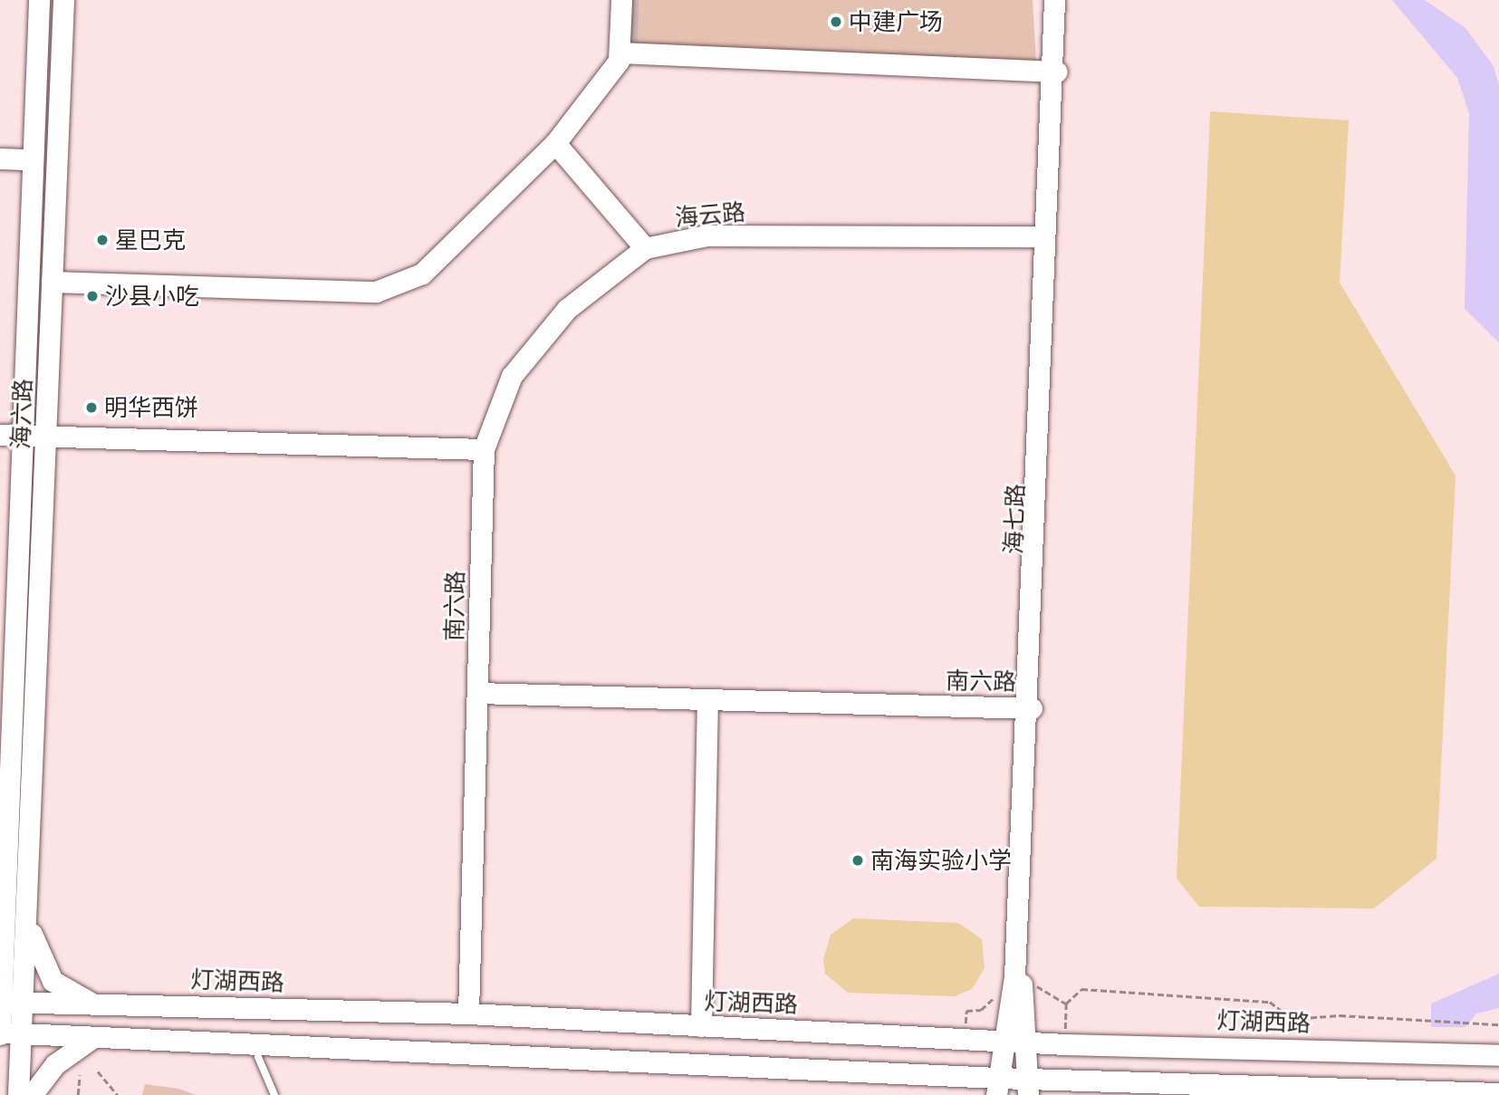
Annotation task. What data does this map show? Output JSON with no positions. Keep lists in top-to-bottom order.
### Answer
{
  "streets": {
    "main road": [
      "海云路",
      "海六路",
      "海七路",
      "南六路",
      "灯湖西路"
    ]
  },
  "crossings": [
    ["海云路", "海七路"],
    ["海云路", "南六路"],
    ["海六路", "灯湖西路"],
    ["海七路", "南六路"],
    ["海七路", "灯湖西路"]
  ],
  "places": [
    "中建广场",
    "星巴克",
    "沙县小吃",
    "明华西饼",
    "南海实验小学"
  ]
}
